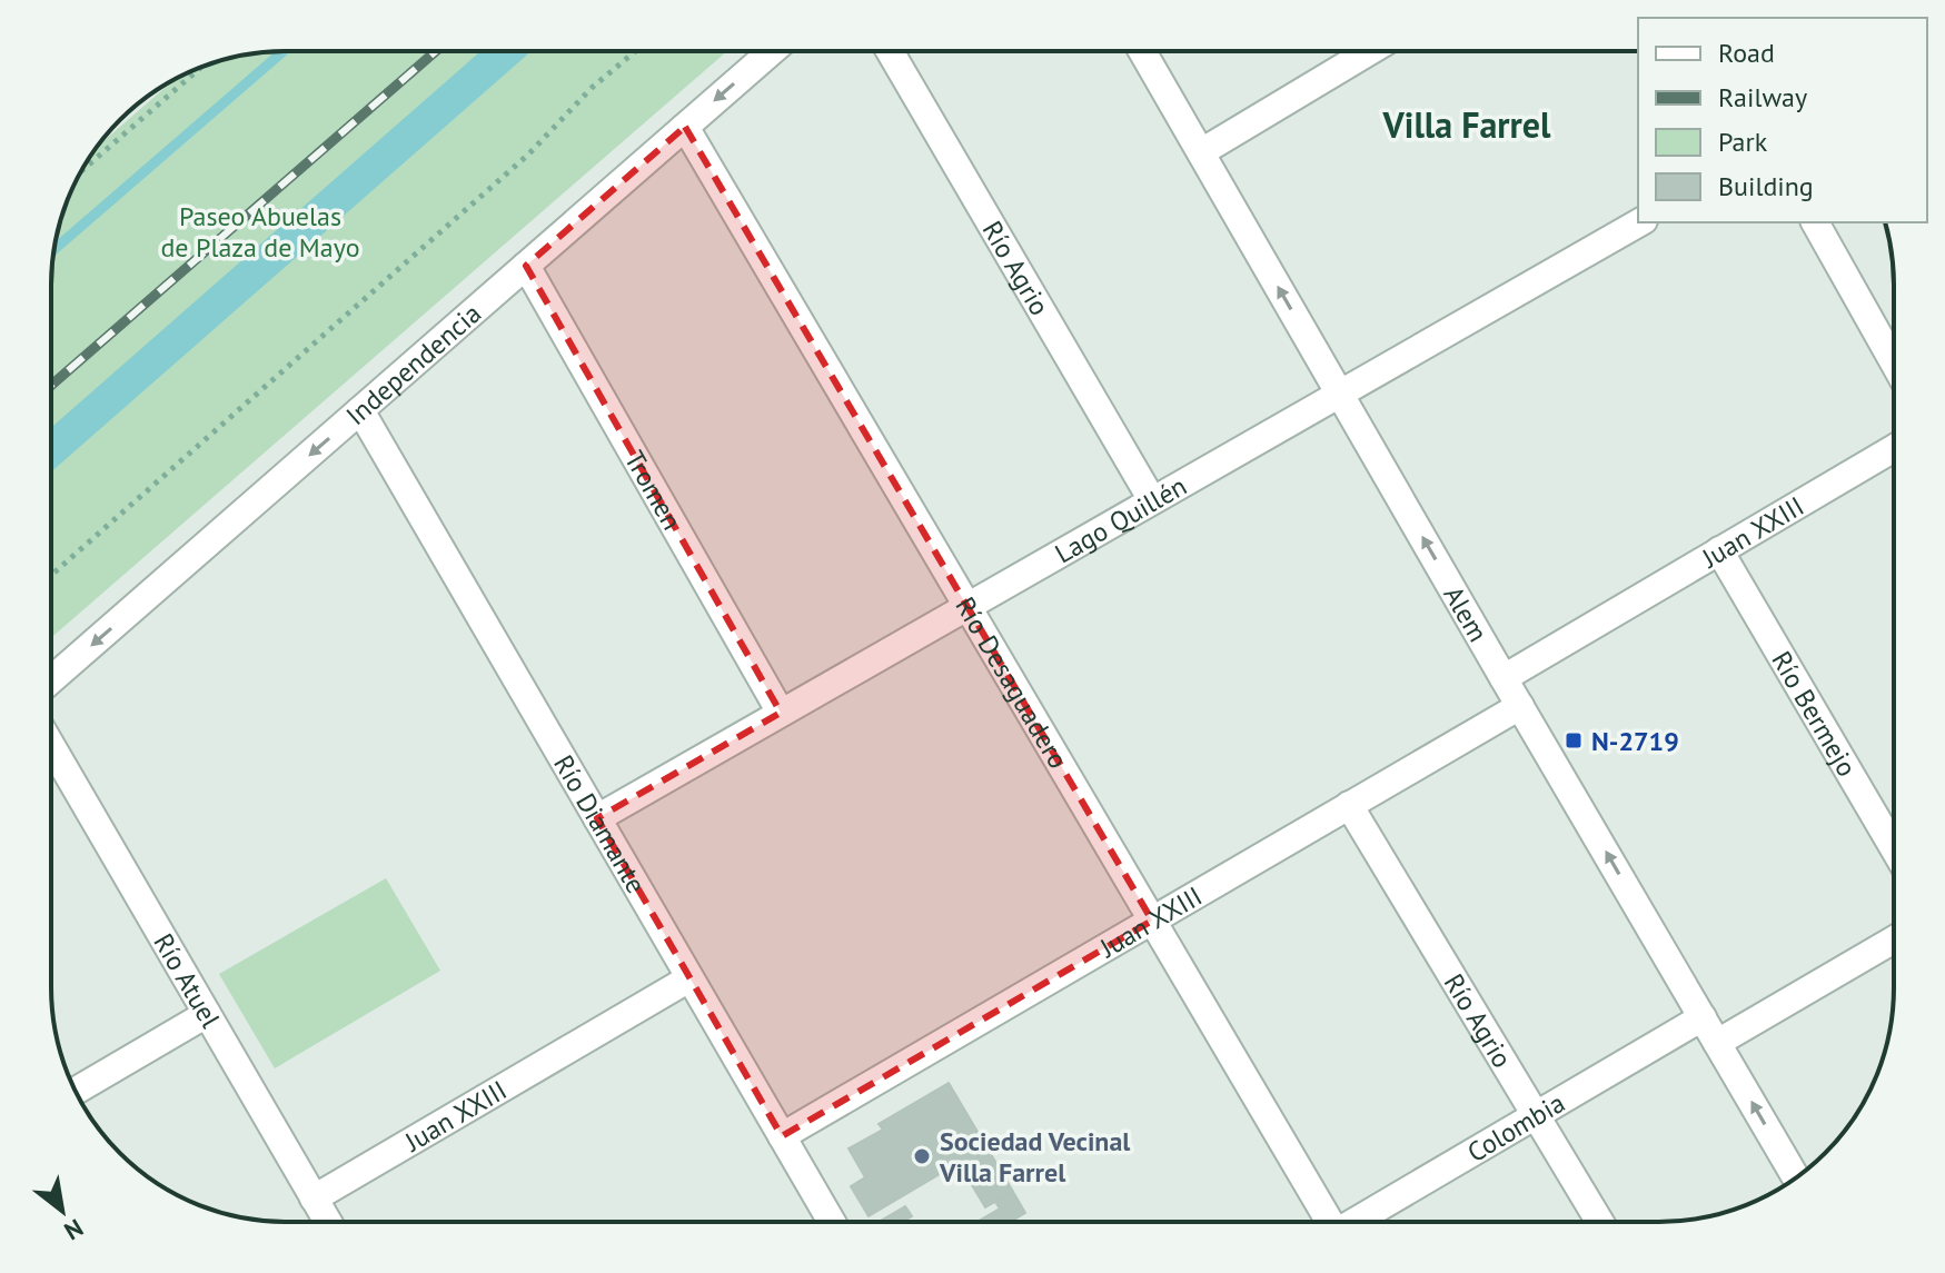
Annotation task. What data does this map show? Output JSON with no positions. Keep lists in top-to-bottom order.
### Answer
{
  "streets": {
    "street": [
      "Río Agrio",
      "Independencia",
      "Tromen",
      "Lago Quillén",
      "Juan XXIII",
      "Alem",
      "Río Desaguadero",
      "Río Bermejo",
      "Río Diamante",
      "Río Atuel",
      "Colombia"
    ]
  },
  "crossings": [
    ["Río Agrio", "Lago Quillén"],
    ["Río Agrio", "Juan XXIII"],
    ["Río Agrio", "Colombia"],
    ["Independencia", "Tromen"],
    ["Independencia", "Río Desaguadero"],
    ["Independencia", "Río Diamante"],
    ["Tromen", "Lago Quillén"],
    ["Lago Quillén", "Alem"],
    ["Lago Quillén", "Río Desaguadero"],
    ["Lago Quillén", "Río Diamante"],
    ["Juan XXIII", "Alem"],
    ["Juan XXIII", "Río Desaguadero"],
    ["Juan XXIII", "Río Bermejo"],
    ["Juan XXIII", "Río Diamante"],
    ["Juan XXIII", "Río Atuel"],
    ["Alem", "Colombia"]
  ],
  "one_way": ["Independencia", "Alem"],
  "districts": ["Villa Farrel"],
  "parks": ["Paseo Abuelas de Plaza de Mayo"],
  "places": {
    "transit": ["N-2719"],
    "other": ["Sociedad Vecinal Villa Farrel"]
  },
  "legend": [
    "Road",
    "Railway",
    "Park",
    "Building"
  ],
  "north": "bottom right"
}
